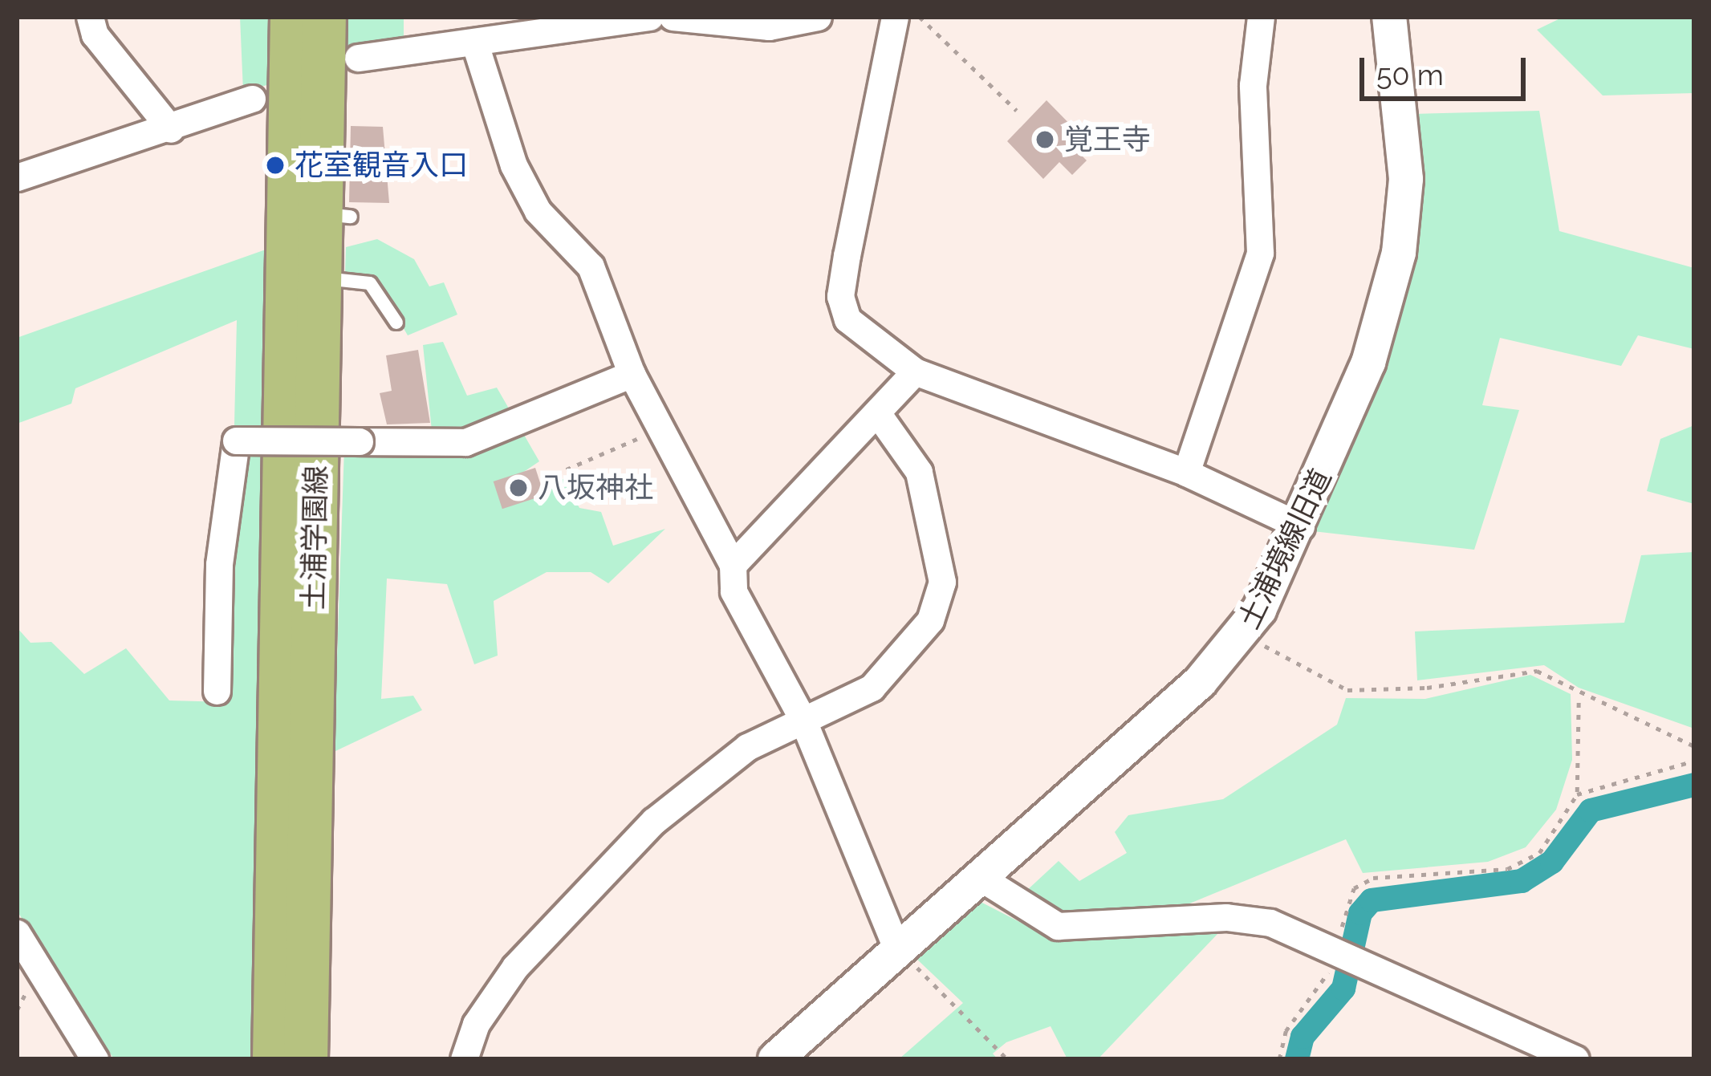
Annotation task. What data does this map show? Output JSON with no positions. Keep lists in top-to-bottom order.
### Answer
{
  "streets": {
    "main road": ["土浦学園線"],
    "street": ["土浦境線旧道"]
  },
  "places": ["覚王寺", "花室観音入口", "八坂神社"],
  "scale_bar": "50 m"
}
